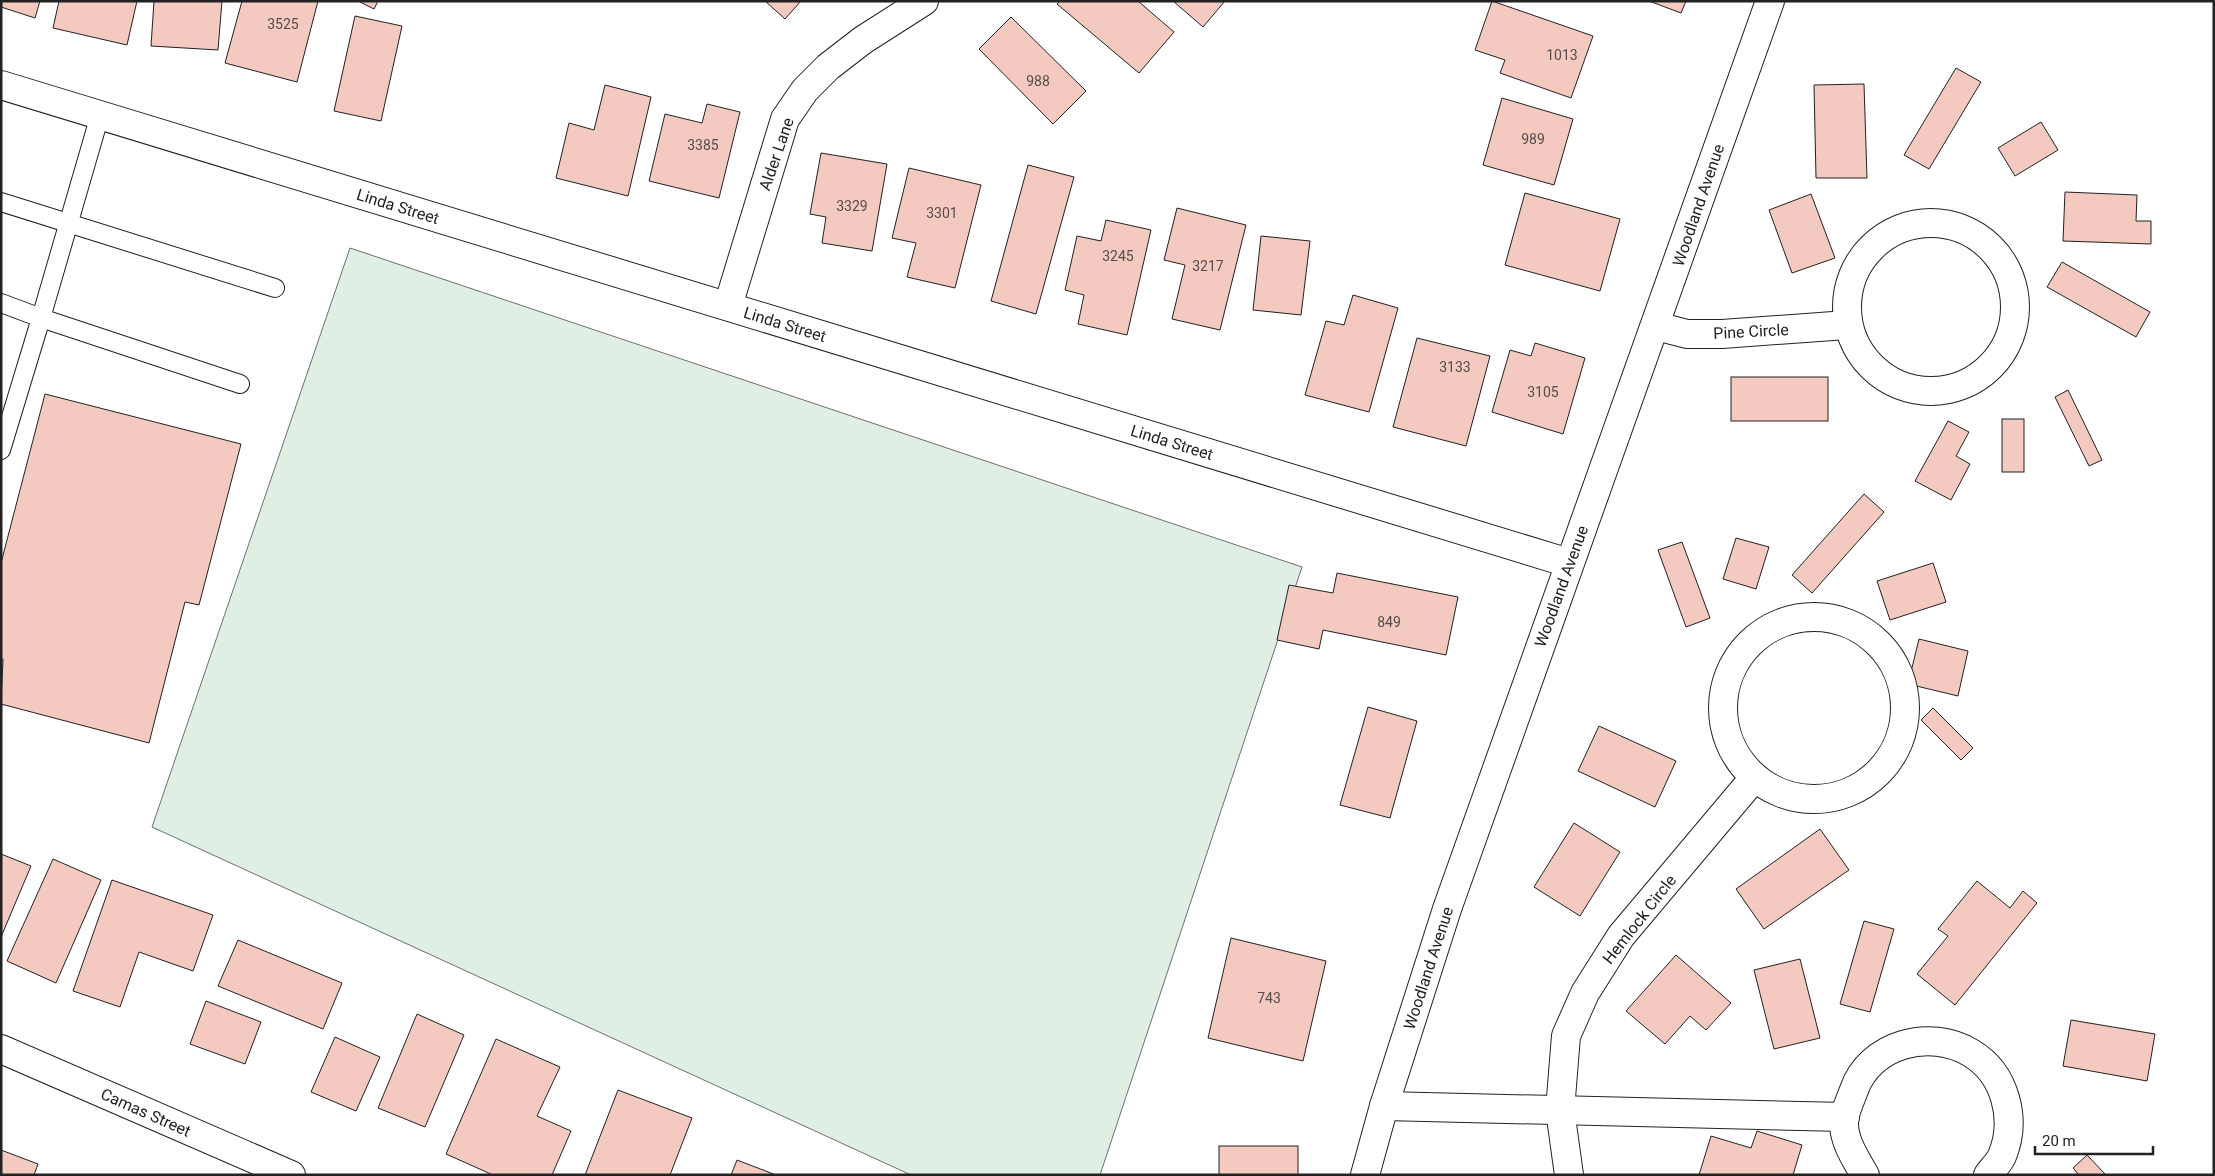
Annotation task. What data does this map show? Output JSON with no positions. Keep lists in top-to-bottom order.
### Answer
{
  "streets": {
    "street": [
      "Alder Lane",
      "Woodland Avenue",
      "Linda Street",
      "Pine Circle",
      "Hemlock Circle",
      "Camas Street"
    ]
  },
  "crossings": [
    ["Alder Lane", "Linda Street"],
    ["Woodland Avenue", "Linda Street"],
    ["Woodland Avenue", "Pine Circle"]
  ],
  "house_numbers": [
    "3525",
    "1013",
    "988",
    "989",
    "3385",
    "3329",
    "3301",
    "3245",
    "3217",
    "3133",
    "3105",
    "849",
    "743"
  ],
  "scale_bar": "20 m"
}
